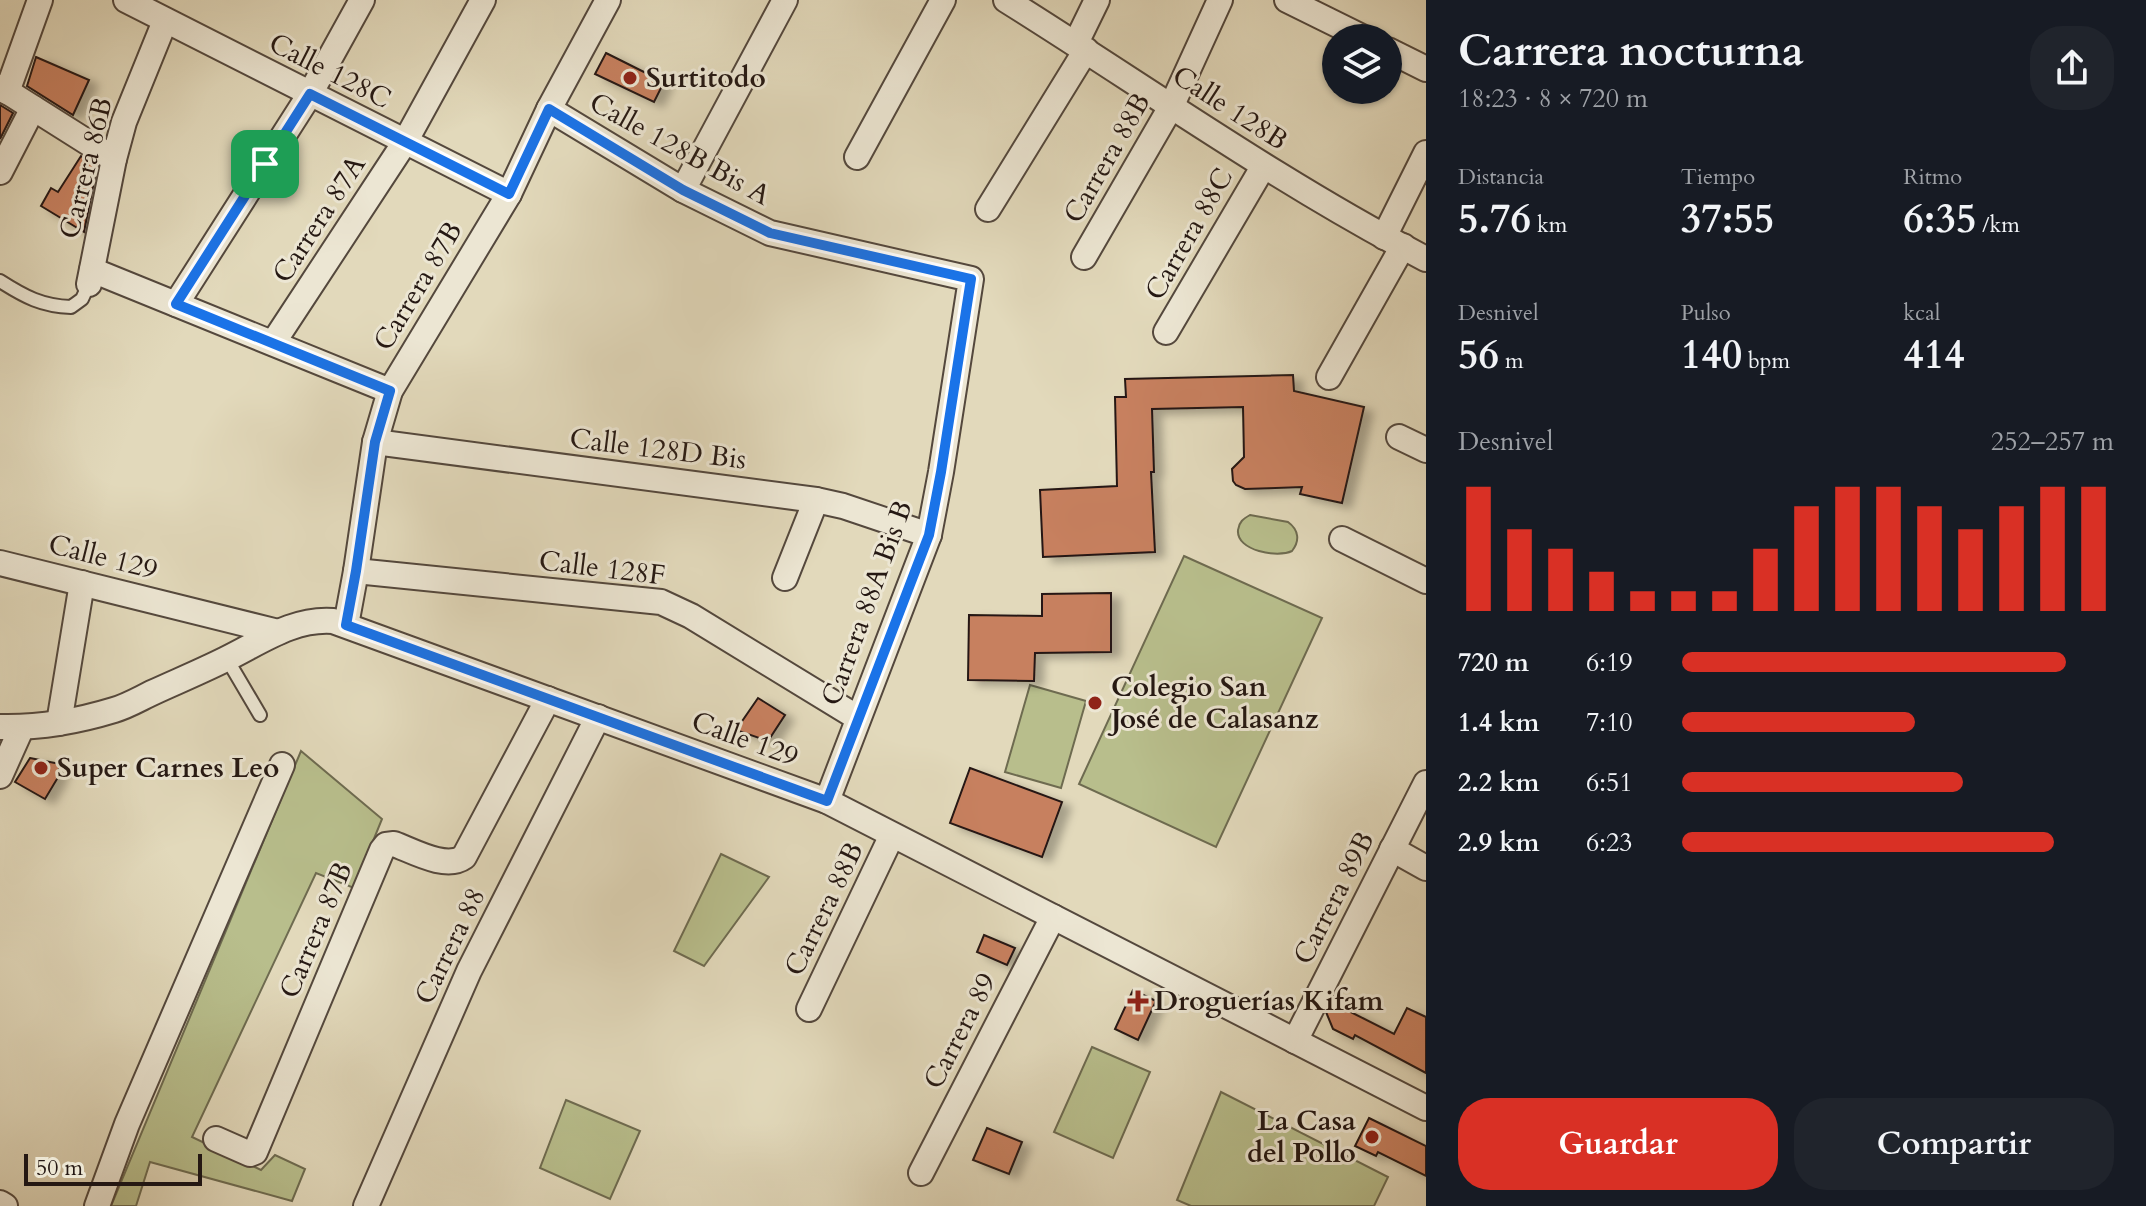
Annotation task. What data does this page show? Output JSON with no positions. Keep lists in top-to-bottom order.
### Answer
{
  "streets": {
    "street": [
      "Calle 128C",
      "Calle 128B",
      "Calle 128B Bis A",
      "Carrera 88B",
      "Carrera 86B",
      "Carrera 87A",
      "Carrera 88C",
      "Carrera 87B",
      "Calle 128D Bis",
      "Calle 129",
      "Calle 128F",
      "Carrera 88A Bis B",
      "Carrera 89B",
      "Carrera 88",
      "Carrera 89"
    ]
  },
  "crossings": [
    ["Calle 128C", "Carrera 86B"],
    ["Calle 128C", "Carrera 87A"],
    ["Calle 128C", "Carrera 87B"],
    ["Calle 128B", "Carrera 88B"],
    ["Calle 128B", "Carrera 88C"],
    ["Calle 128B Bis A", "Carrera 87B"],
    ["Calle 128B Bis A", "Carrera 88A Bis B"],
    ["Carrera 88B", "Calle 129"],
    ["Carrera 87B", "Calle 128D Bis"],
    ["Carrera 87B", "Calle 129"],
    ["Carrera 87B", "Calle 128F"],
    ["Calle 128D Bis", "Carrera 88A Bis B"],
    ["Calle 129", "Carrera 88A Bis B"],
    ["Calle 129", "Carrera 89B"],
    ["Calle 129", "Carrera 88"],
    ["Calle 129", "Carrera 89"],
    ["Calle 128F", "Carrera 88A Bis B"]
  ],
  "places": {
    "other": [
      "Surtitodo",
      "Colegio San José de Calasanz",
      "Super Carnes Leo",
      "La Casa del Pollo"
    ],
    "health": ["Droguerías Kifam"]
  },
  "scale_bar": "50 m",
  "page": {
    "heading": ["Carrera nocturna", "18:23 · 8 × 720 m"],
    "stats": [
      ["Distancia", "5.76 km"],
      ["Tiempo", "37:55"],
      ["Ritmo", "6:35 /km"],
      ["Desnivel", "56 m"],
      ["Pulso", "140 bpm"],
      ["kcal", "414"]
    ],
    "chart": ["Desnivel", "252–257 m"],
    "list": [
      {
        "name": "720 m",
        "note": "6:19"
      },
      {
        "name": "1.4 km",
        "note": "7:10"
      },
      {
        "name": "2.2 km",
        "note": "6:51"
      },
      {
        "name": "2.9 km",
        "note": "6:23"
      }
    ],
    "buttons": ["Guardar", "Compartir"],
    "scale": "50 m"
  }
}
